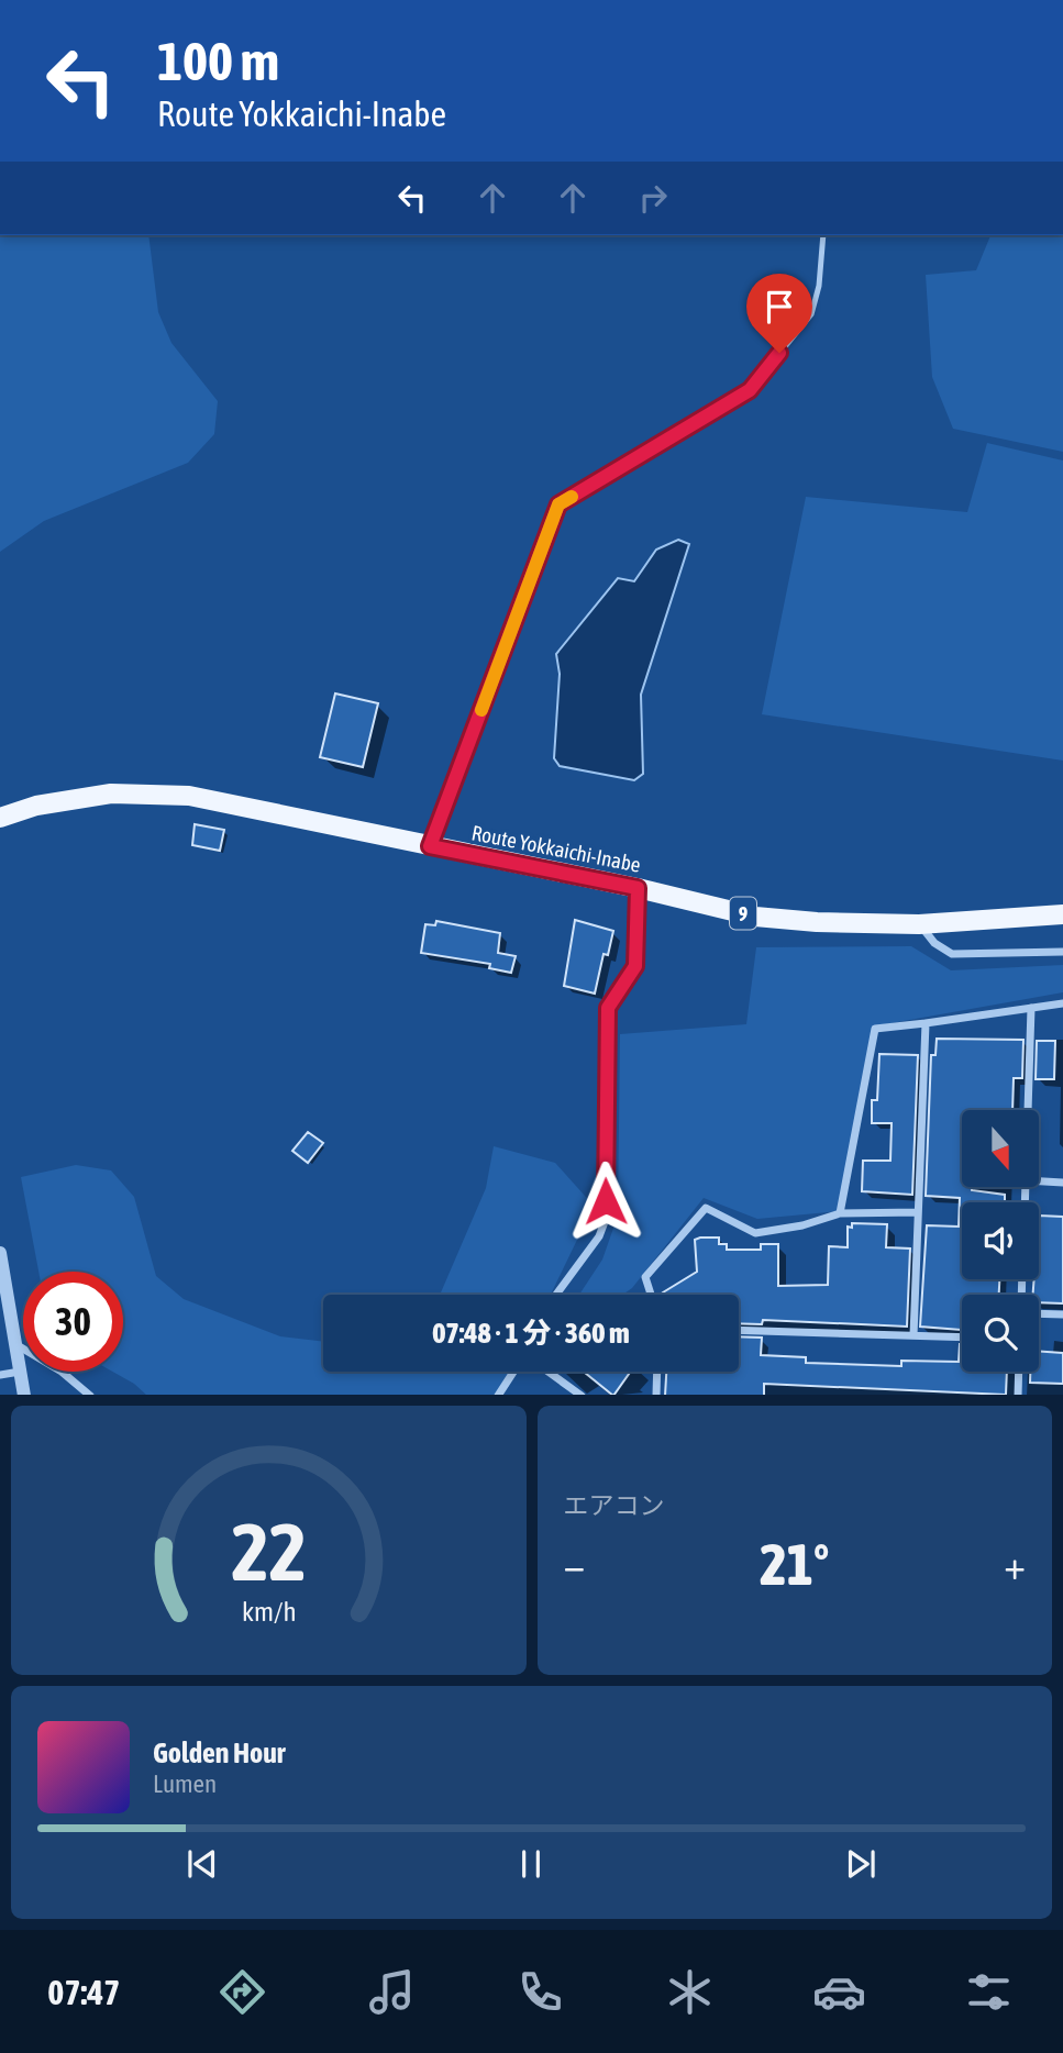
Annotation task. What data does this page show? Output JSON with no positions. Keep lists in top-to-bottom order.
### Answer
{
  "streets": {
    "main road": ["Route Yokkaichi-Inabe", "9"]
  },
  "north": "bottom",
  "page": {
    "turn": ["100 m", "Route Yokkaichi-Inabe"],
    "limit": "30",
    "trip": "07:48 · 1 分 · 360 m",
    "tile": "エアコン",
    "heat": ["−", "21°", "+"],
    "song": ["Golden Hour", "Lumen"],
    "tabs": "07:47",
    "gauge": ["22", "km/h"]
  }
}
